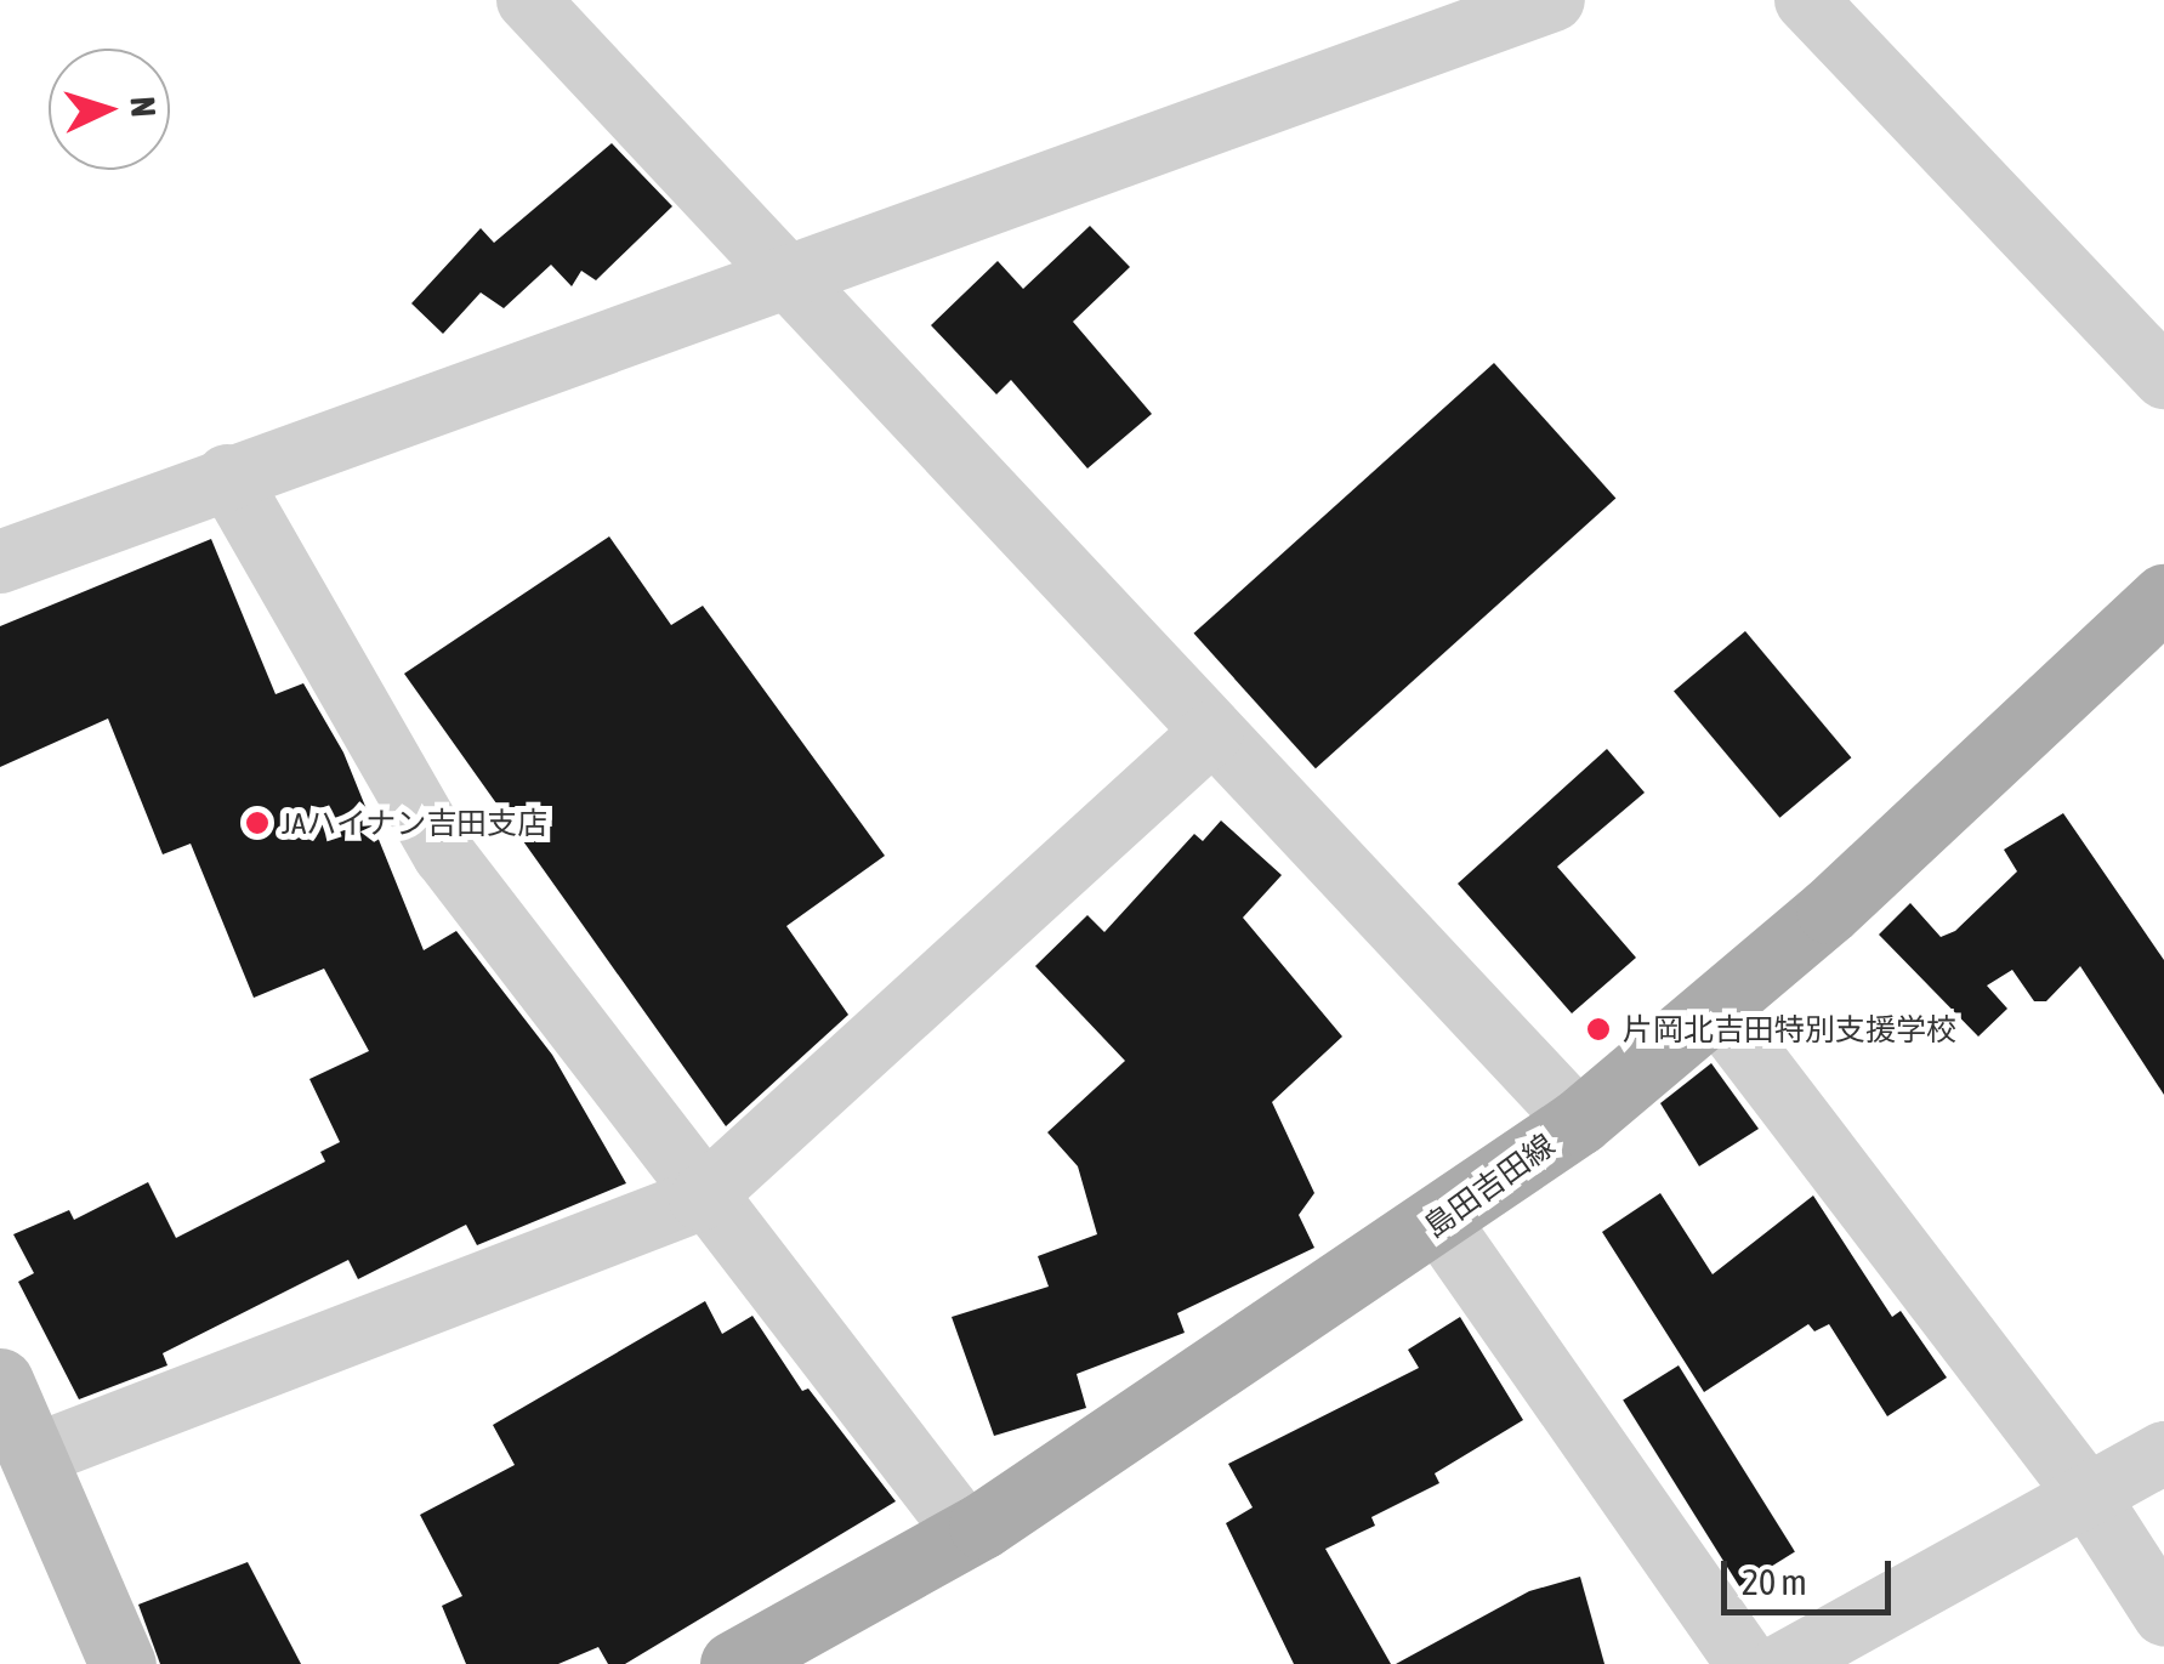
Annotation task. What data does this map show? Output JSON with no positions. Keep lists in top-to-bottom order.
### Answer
{
  "streets": {
    "main road": ["島田吉田線"]
  },
  "places": ["JAハイナン吉田支店", "片岡北吉田特別支援学校"],
  "scale_bar": "20 m",
  "north": "right"
}
